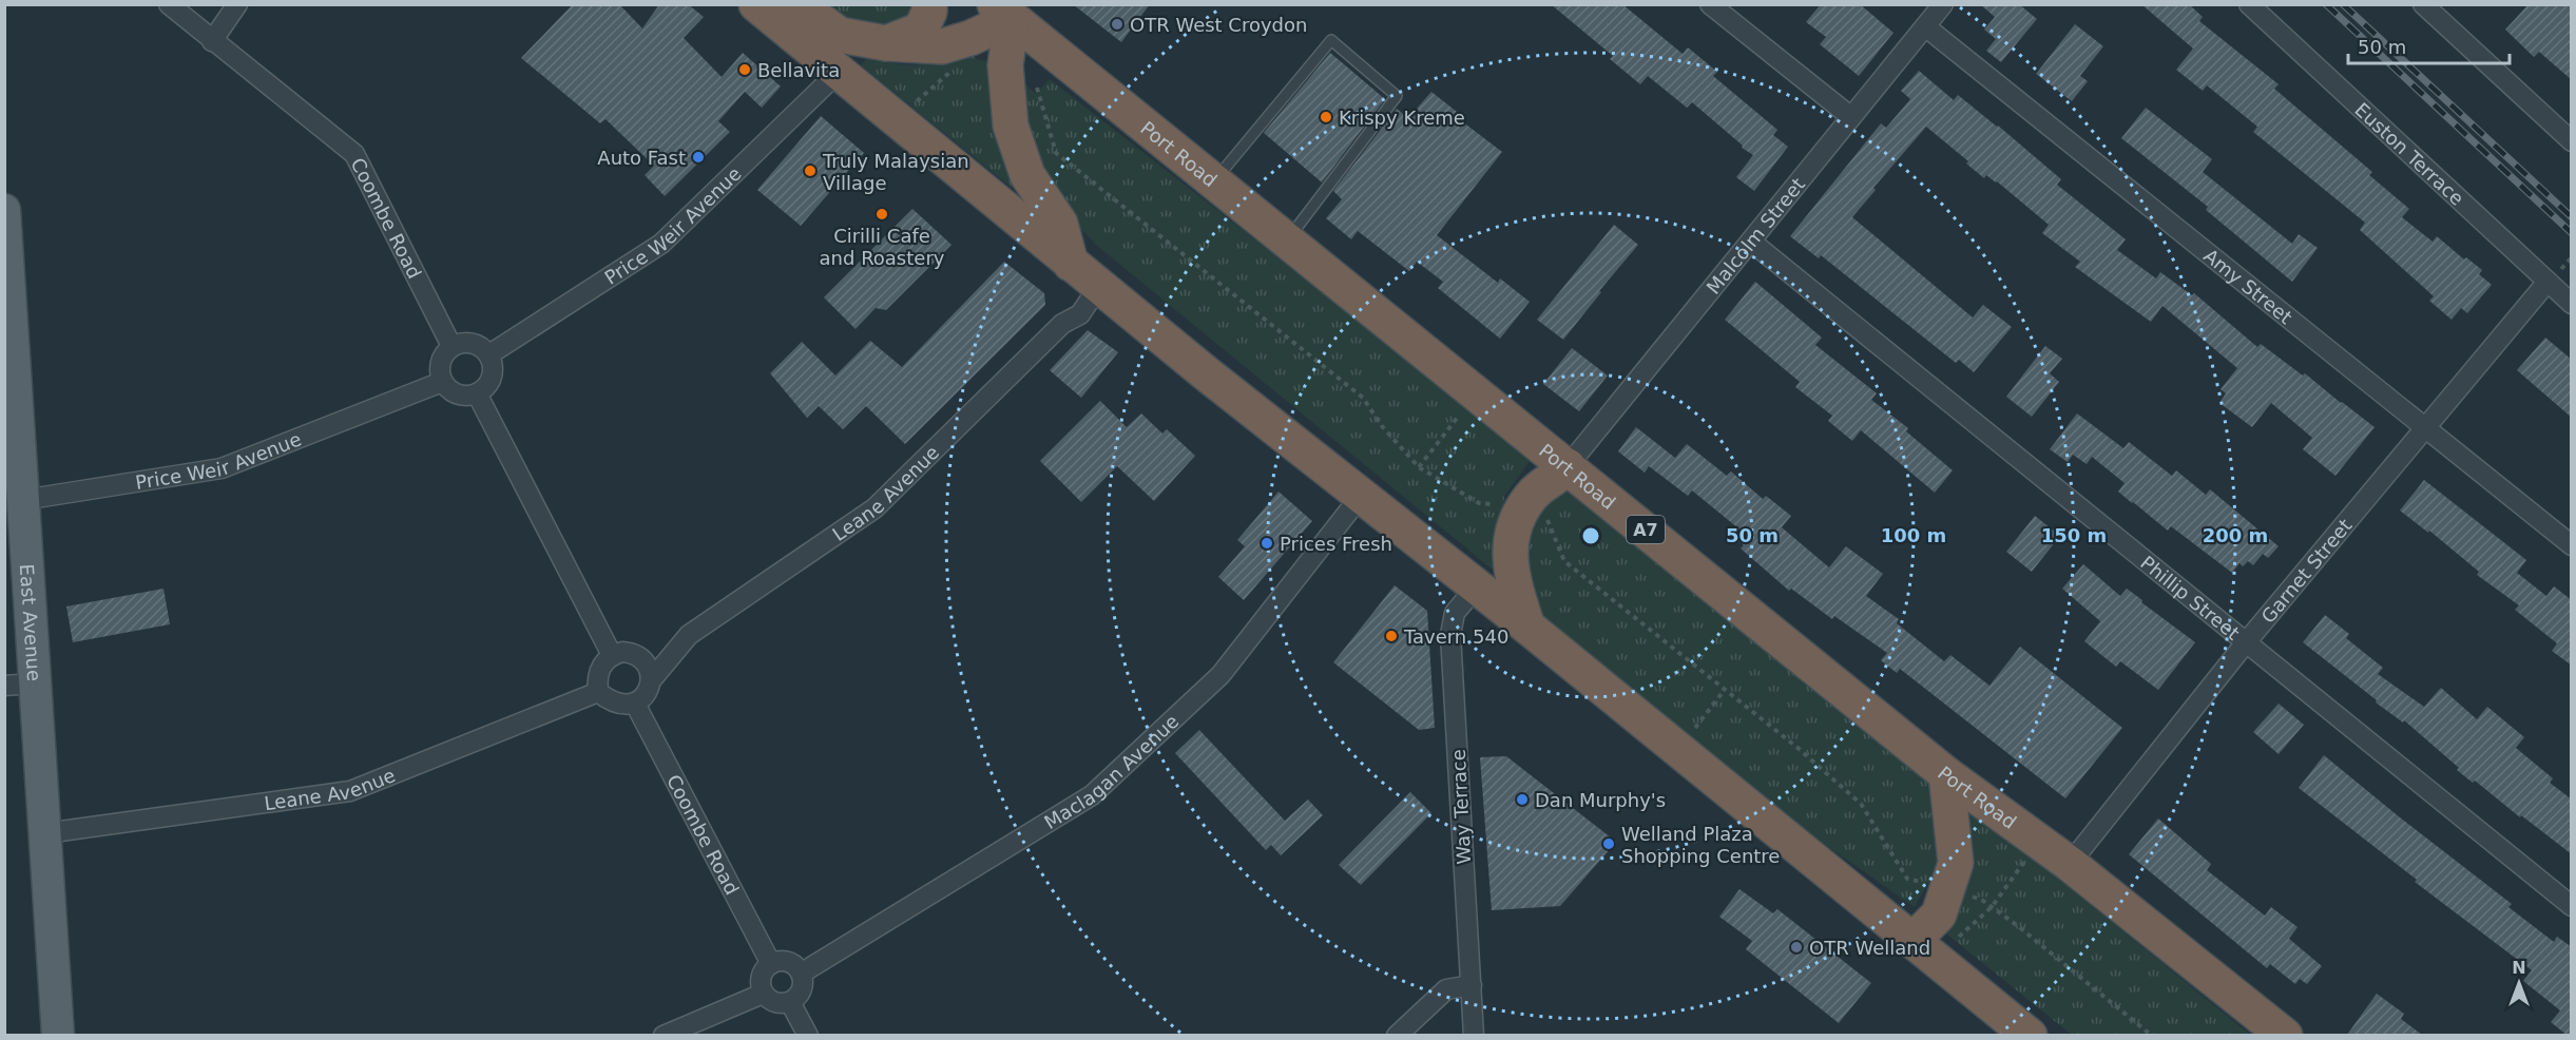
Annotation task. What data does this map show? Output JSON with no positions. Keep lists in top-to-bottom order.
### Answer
{
  "streets": {
    "highway": ["Port Road", "A7"],
    "main road": ["East Avenue"],
    "street": [
      "Euston Terrace",
      "Coombe Road",
      "Price Weir Avenue",
      "Malcolm Street",
      "Amy Street",
      "Leane Avenue",
      "Garnet Street",
      "Phillip Street",
      "Maclagan Avenue",
      "Way Terrace"
    ]
  },
  "crossings": [
    ["Port Road", "Malcolm Street"],
    ["Port Road", "Garnet Street"],
    ["Euston Terrace", "Garnet Street"],
    ["Coombe Road", "Price Weir Avenue"],
    ["Coombe Road", "Leane Avenue"],
    ["Coombe Road", "Maclagan Avenue"],
    ["Price Weir Avenue", "East Avenue"],
    ["Malcolm Street", "Amy Street"],
    ["Malcolm Street", "Phillip Street"],
    ["Amy Street", "Garnet Street"],
    ["Leane Avenue", "East Avenue"],
    ["Garnet Street", "Phillip Street"]
  ],
  "places": [
    "OTR West Croydon",
    "Bellavita",
    "Krispy Kreme",
    "Auto Fast",
    "Truly Malaysian Village",
    "Cirilli Cafe and Roastery",
    "Prices Fresh",
    "Tavern 540",
    "Dan Murphy's",
    "Welland Plaza Shopping Centre",
    "OTR Welland"
  ],
  "scale_bar": "50 m",
  "north": "top",
  "rings": [
    "50 m",
    "100 m",
    "150 m",
    "200 m"
  ]
}
